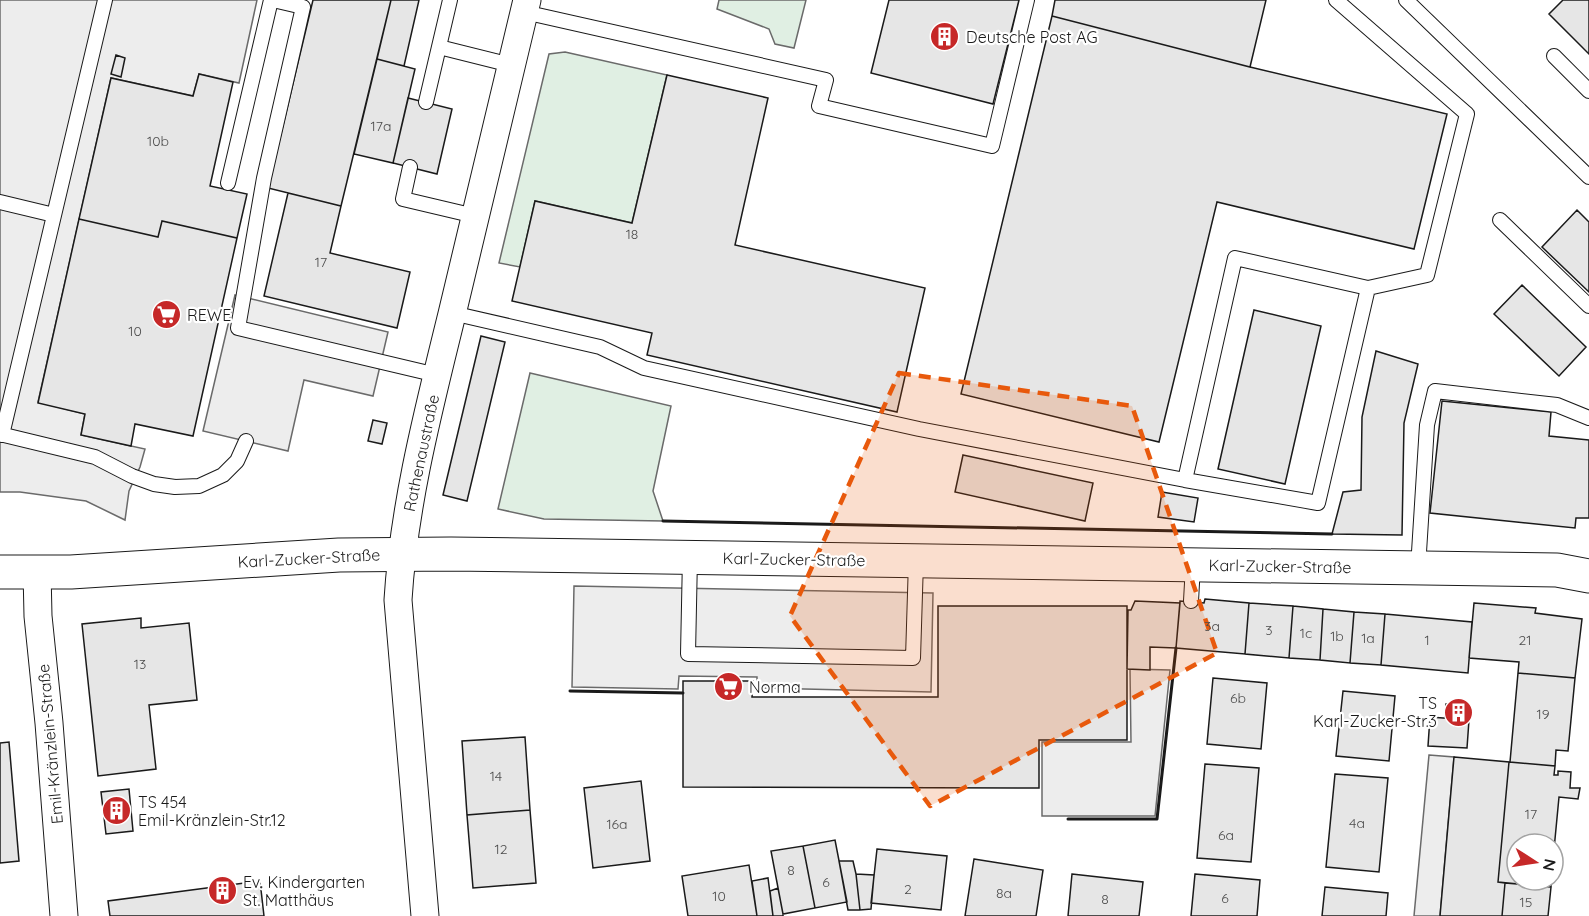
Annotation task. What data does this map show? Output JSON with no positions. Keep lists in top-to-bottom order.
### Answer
{
  "streets": {
    "street": ["Rathenaustraße", "Karl-Zucker-Straße", "Emil-Kränzlein-Straße"]
  },
  "crossings": [
    ["Rathenaustraße", "Karl-Zucker-Straße"],
    ["Karl-Zucker-Straße", "Emil-Kränzlein-Straße"]
  ],
  "places": {
    "building": [
      "Deutsche Post AG",
      "TS Karl-Zucker-Str.3",
      "TS 454 Emil-Kränzlein-Str.12",
      "Ev. Kindergarten St. Matthäus"
    ],
    "supermarket": ["REWE", "Norma"]
  },
  "house_numbers": [
    "17a",
    "10b",
    "18",
    "17",
    "10",
    "3a",
    "3",
    "1c",
    "1b",
    "1a",
    "1",
    "21",
    "13",
    "6b",
    "19",
    "14",
    "17",
    "4a",
    "16a",
    "6a",
    "12",
    "8",
    "6",
    "2",
    "8a",
    "10",
    "6",
    "8",
    "15"
  ],
  "north": "right"
}
